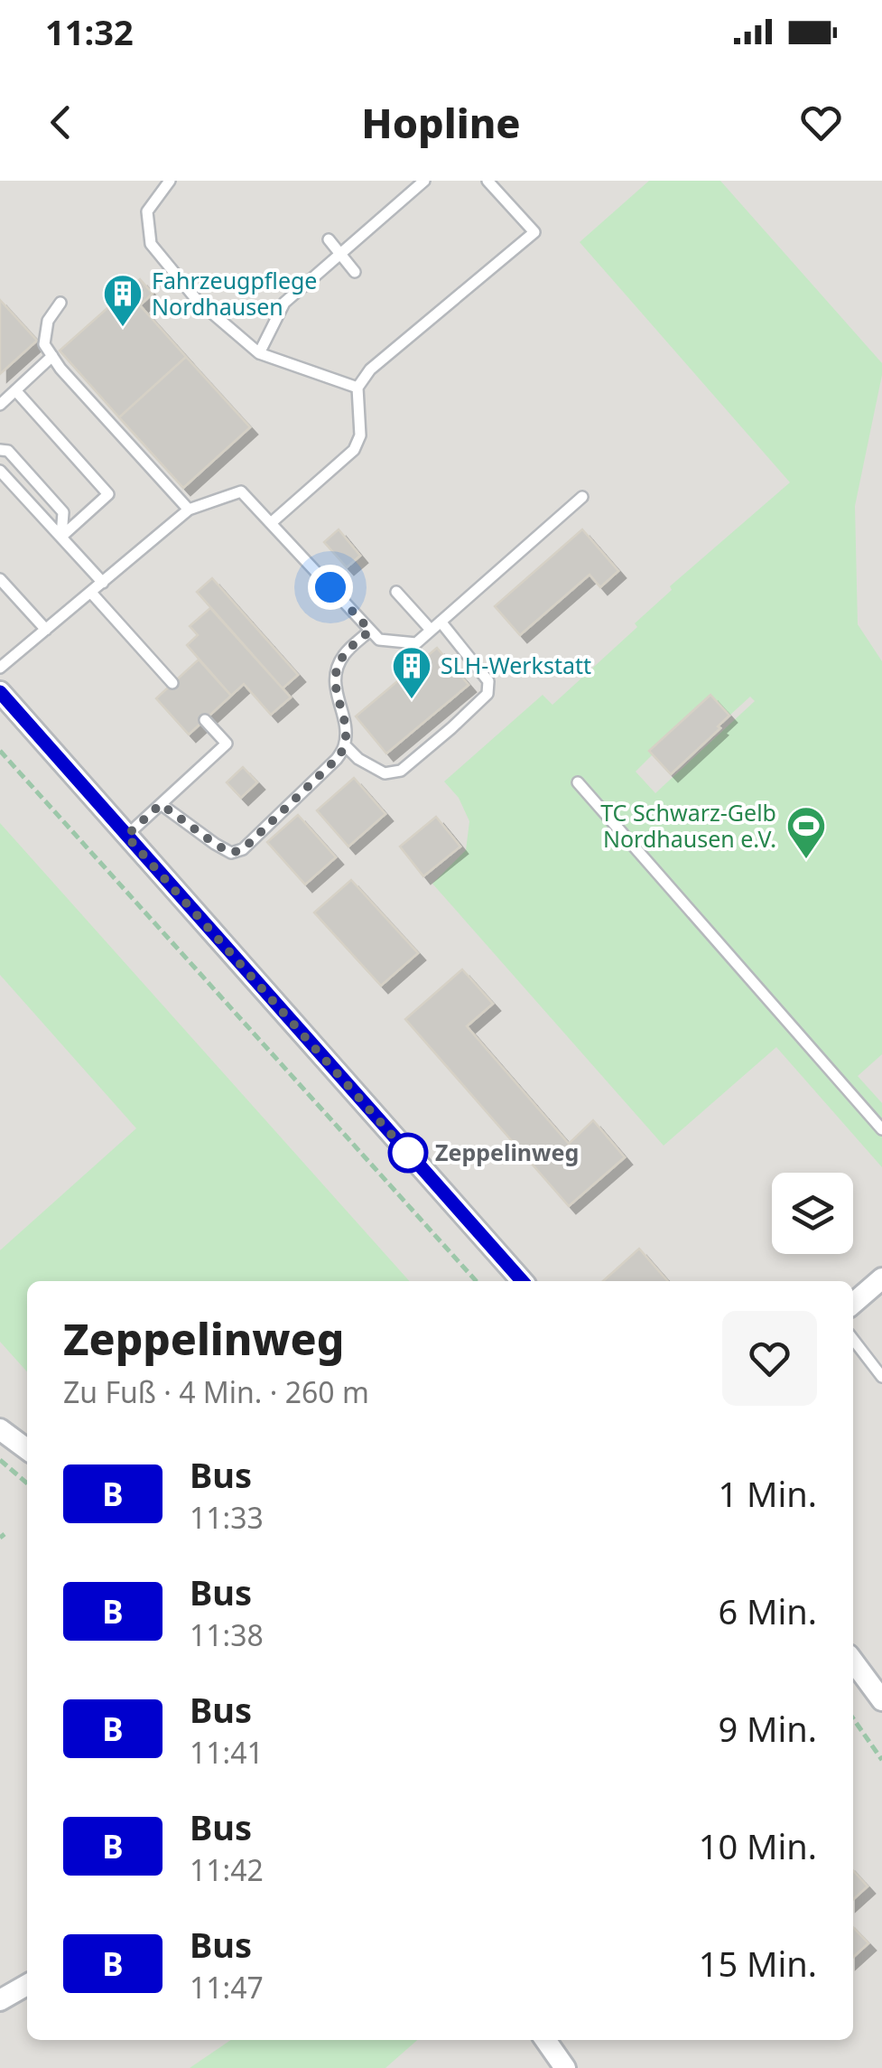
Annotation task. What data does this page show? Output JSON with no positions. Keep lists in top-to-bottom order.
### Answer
{
  "places": {
    "building": ["Fahrzeugpflege Nordhausen", "SLH-Werkstatt"],
    "sports": ["TC Schwarz-Gelb Nordhausen e.V."],
    "other": ["Zeppelinweg"]
  },
  "lines": ["bus line B"],
  "page": {
    "status": "11:32",
    "header": "Hopline",
    "heading": ["Zeppelinweg", "Zu Fuß · 4 Min. · 260 m"],
    "list": [
      {
        "mark": "B",
        "name": "Bus",
        "note": "11:33",
        "value": "1 Min."
      },
      {
        "mark": "B",
        "name": "Bus",
        "note": "11:38",
        "value": "6 Min."
      },
      {
        "mark": "B",
        "name": "Bus",
        "note": "11:41",
        "value": "9 Min."
      },
      {
        "mark": "B",
        "name": "Bus",
        "note": "11:42",
        "value": "10 Min."
      },
      {
        "mark": "B",
        "name": "Bus",
        "note": "11:47",
        "value": "15 Min."
      }
    ]
  }
}
